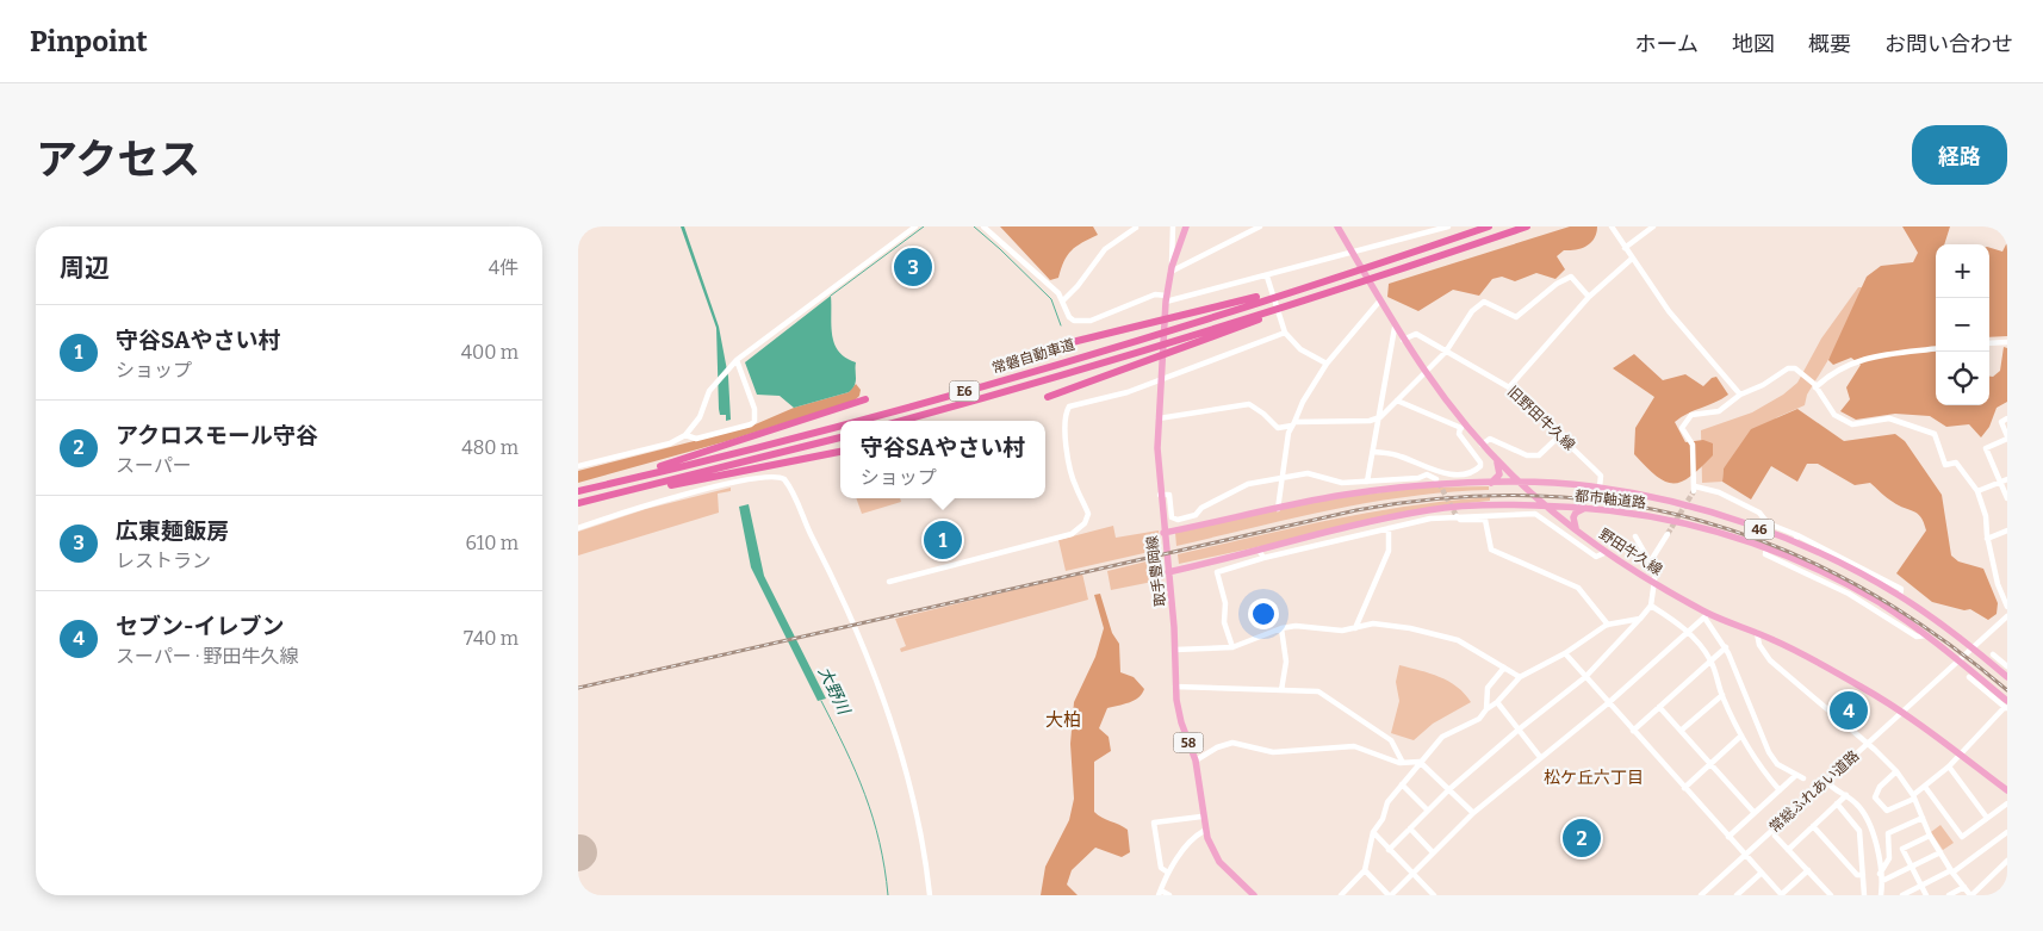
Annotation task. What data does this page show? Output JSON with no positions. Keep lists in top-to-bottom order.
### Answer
{
  "streets": {
    "highway": ["常磐自動車道", "E6"],
    "main road": [
      "都市軸道路",
      "46",
      "野田牛久線",
      "取手豊岡線",
      "58"
    ],
    "street": ["旧野田牛久線", "常総ふれあい道路"]
  },
  "crossings": [
    ["旧野田牛久線", "都市軸道路"],
    ["旧野田牛久線", "野田牛久線"],
    ["都市軸道路", "野田牛久線"],
    ["都市軸道路", "取手豊岡線"],
    ["都市軸道路", "常総ふれあい道路"],
    ["野田牛久線", "常総ふれあい道路"]
  ],
  "districts": ["大柏", "松ケ丘六丁目"],
  "water": ["大野川"],
  "page": {
    "header": "Pinpoint",
    "nav": [
      "ホーム",
      "地図",
      "概要",
      "お問い合わせ"
    ],
    "title": "アクセス",
    "buttons": "経路",
    "heading": ["周辺", "4件"],
    "map_buttons": ["+", "−"],
    "pins": [
      "3",
      "1",
      "4",
      "2"
    ],
    "list": [
      {
        "mark": "1",
        "name": "守谷SAやさい村",
        "note": "ショップ",
        "value": "400 m"
      },
      {
        "mark": "2",
        "name": "アクロスモール守谷",
        "note": "スーパー",
        "value": "480 m"
      },
      {
        "mark": "3",
        "name": "広東麺飯房",
        "note": "レストラン",
        "value": "610 m"
      },
      {
        "mark": "4",
        "name": "セブン-イレブン",
        "note": "スーパー · 野田牛久線",
        "value": "740 m"
      }
    ],
    "popup": ["守谷SAやさい村", "ショップ"]
  }
}
